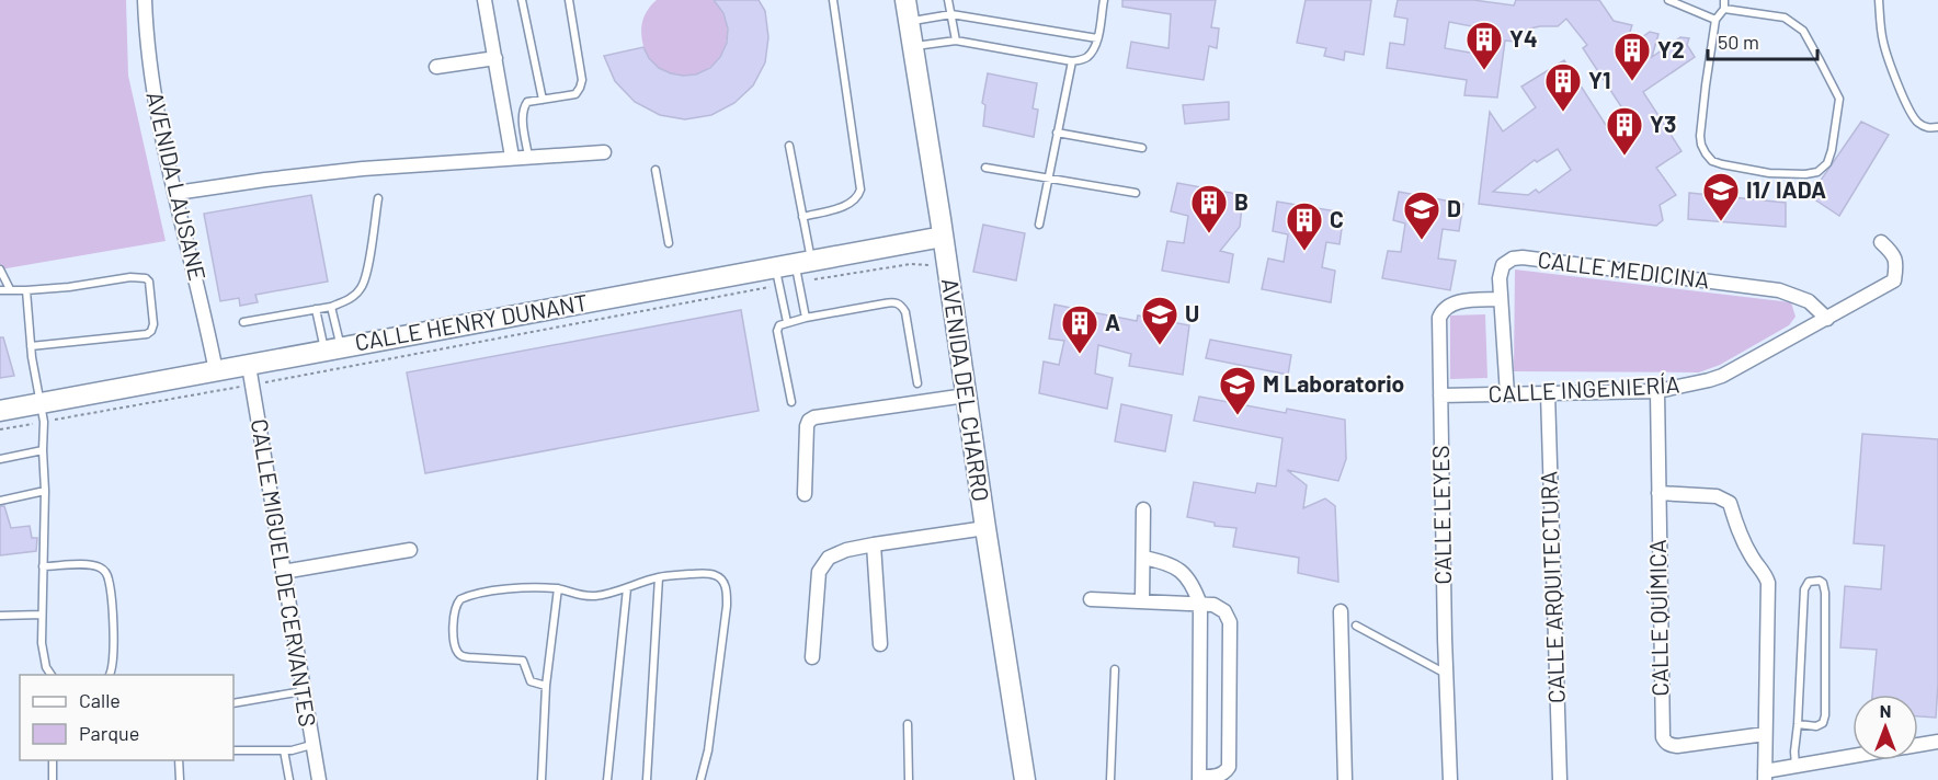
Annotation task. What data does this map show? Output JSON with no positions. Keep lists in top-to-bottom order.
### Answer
{
  "streets": {
    "street": [
      "AVENIDA LAUSANE",
      "CALLE MEDICINA",
      "CALLE HENRY DUNANT",
      "AVENIDA DEL CHARRO",
      "CALLE INGENIERÍA",
      "CALLE LEYES",
      "CALLE MIGUEL DE CERVANTES",
      "CALLE ARQUITECTURA",
      "CALLE QUÍMICA"
    ]
  },
  "crossings": [
    ["AVENIDA LAUSANE", "CALLE HENRY DUNANT"],
    ["CALLE MEDICINA", "CALLE INGENIERÍA"],
    ["CALLE MEDICINA", "CALLE LEYES"],
    ["CALLE HENRY DUNANT", "AVENIDA DEL CHARRO"],
    ["CALLE HENRY DUNANT", "CALLE MIGUEL DE CERVANTES"],
    ["CALLE INGENIERÍA", "CALLE LEYES"],
    ["CALLE INGENIERÍA", "CALLE ARQUITECTURA"],
    ["CALLE INGENIERÍA", "CALLE QUÍMICA"]
  ],
  "places": {
    "building": [
      "Y4",
      "Y2",
      "Y1",
      "Y3",
      "B",
      "C",
      "A"
    ],
    "school or university": [
      "I1/ IADA",
      "D",
      "U",
      "M Laboratorio"
    ]
  },
  "legend": ["Calle", "Parque"],
  "scale_bar": "50 m",
  "north": "top"
}
